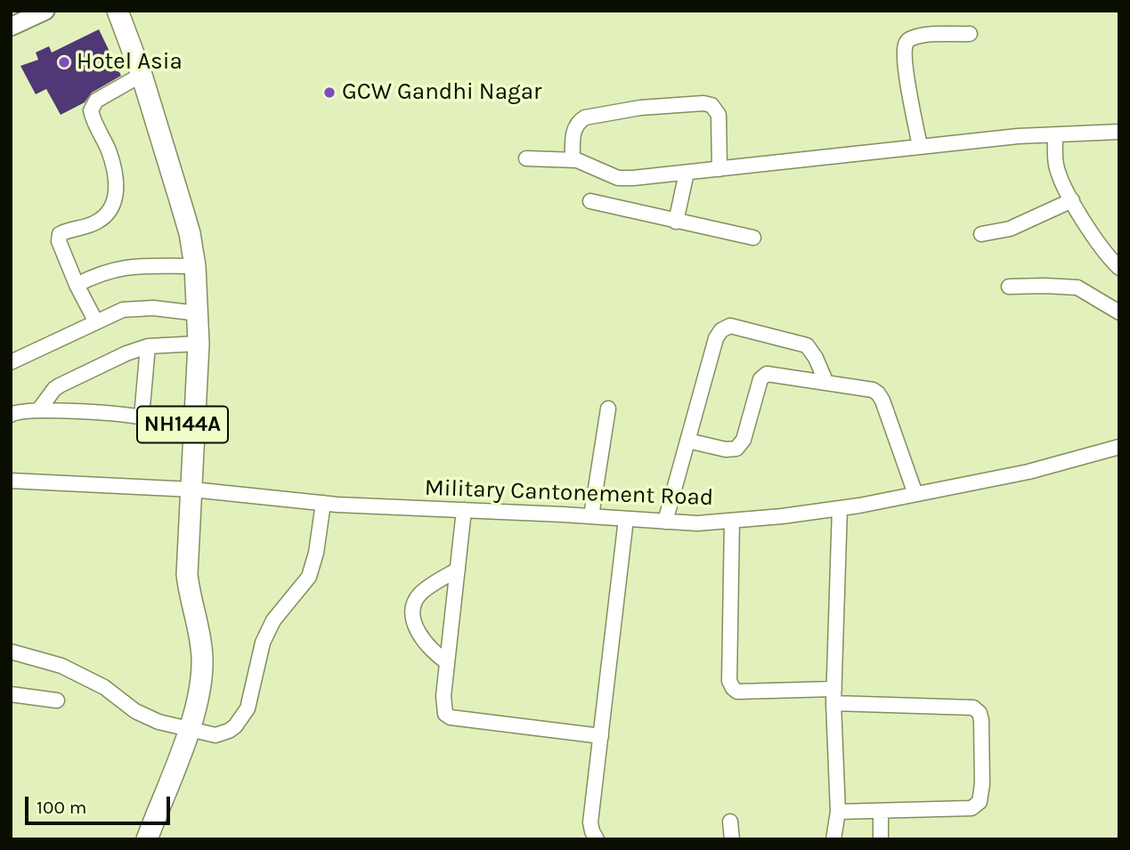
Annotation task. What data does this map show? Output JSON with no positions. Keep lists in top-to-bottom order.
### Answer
{
  "streets": {
    "highway": ["NH144A"],
    "street": ["Military Cantonement Road"]
  },
  "crossings": [
    ["NH144A", "Military Cantonement Road"]
  ],
  "places": ["Hotel Asia", "GCW Gandhi Nagar"],
  "scale_bar": "100 m"
}
